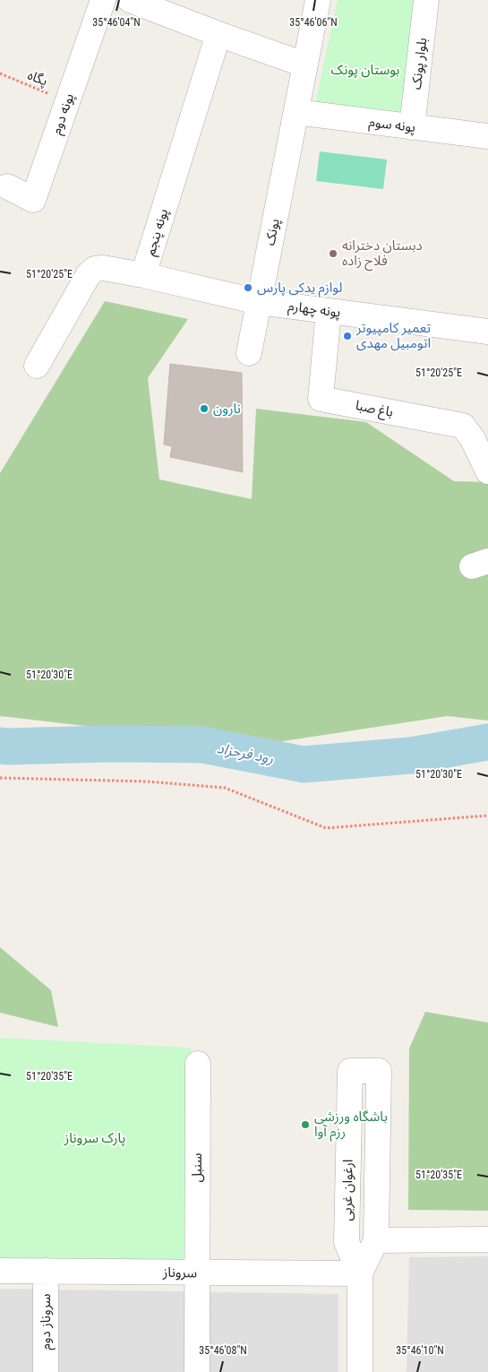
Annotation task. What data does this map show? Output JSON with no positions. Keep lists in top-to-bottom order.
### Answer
{
  "streets": {
    "street": [
      "بلوار پونک",
      "پونه دوم",
      "پونه سوم",
      "پونه پنجم",
      "پونک",
      "پونه چهارم",
      "باغ صبا",
      "سنبل",
      "ارغوان غربی",
      "سروناز",
      "سروناز دوم"
    ],
    "path": ["پگاه"]
  },
  "crossings": [
    ["بلوار پونک", "پونه سوم"],
    ["پگاه", "پونه دوم"],
    ["پونه سوم", "پونک"],
    ["پونه پنجم", "پونه چهارم"],
    ["پونک", "پونه چهارم"],
    ["پونه چهارم", "باغ صبا"],
    ["سنبل", "سروناز"],
    ["ارغوان غربی", "سروناز"],
    ["سروناز", "سروناز دوم"]
  ],
  "water": ["رود فرحزاد"],
  "parks": ["بوستان پونک", "پارک سروناز"],
  "places": [
    "دبستان دخترانه فلاح زاده",
    "لوازم یدکی پارس",
    "تعمیر کامپیوتر اتومبیل مهدی",
    "نارون",
    "باشگاه ورزشی رزم آوا"
  ],
  "coordinates": [
    "35°46'04\"N",
    "35°46'06\"N",
    "51°20'25\"E",
    "51°20'30\"E",
    "51°20'35\"E",
    "35°46'08\"N",
    "35°46'10\"N"
  ]
}
